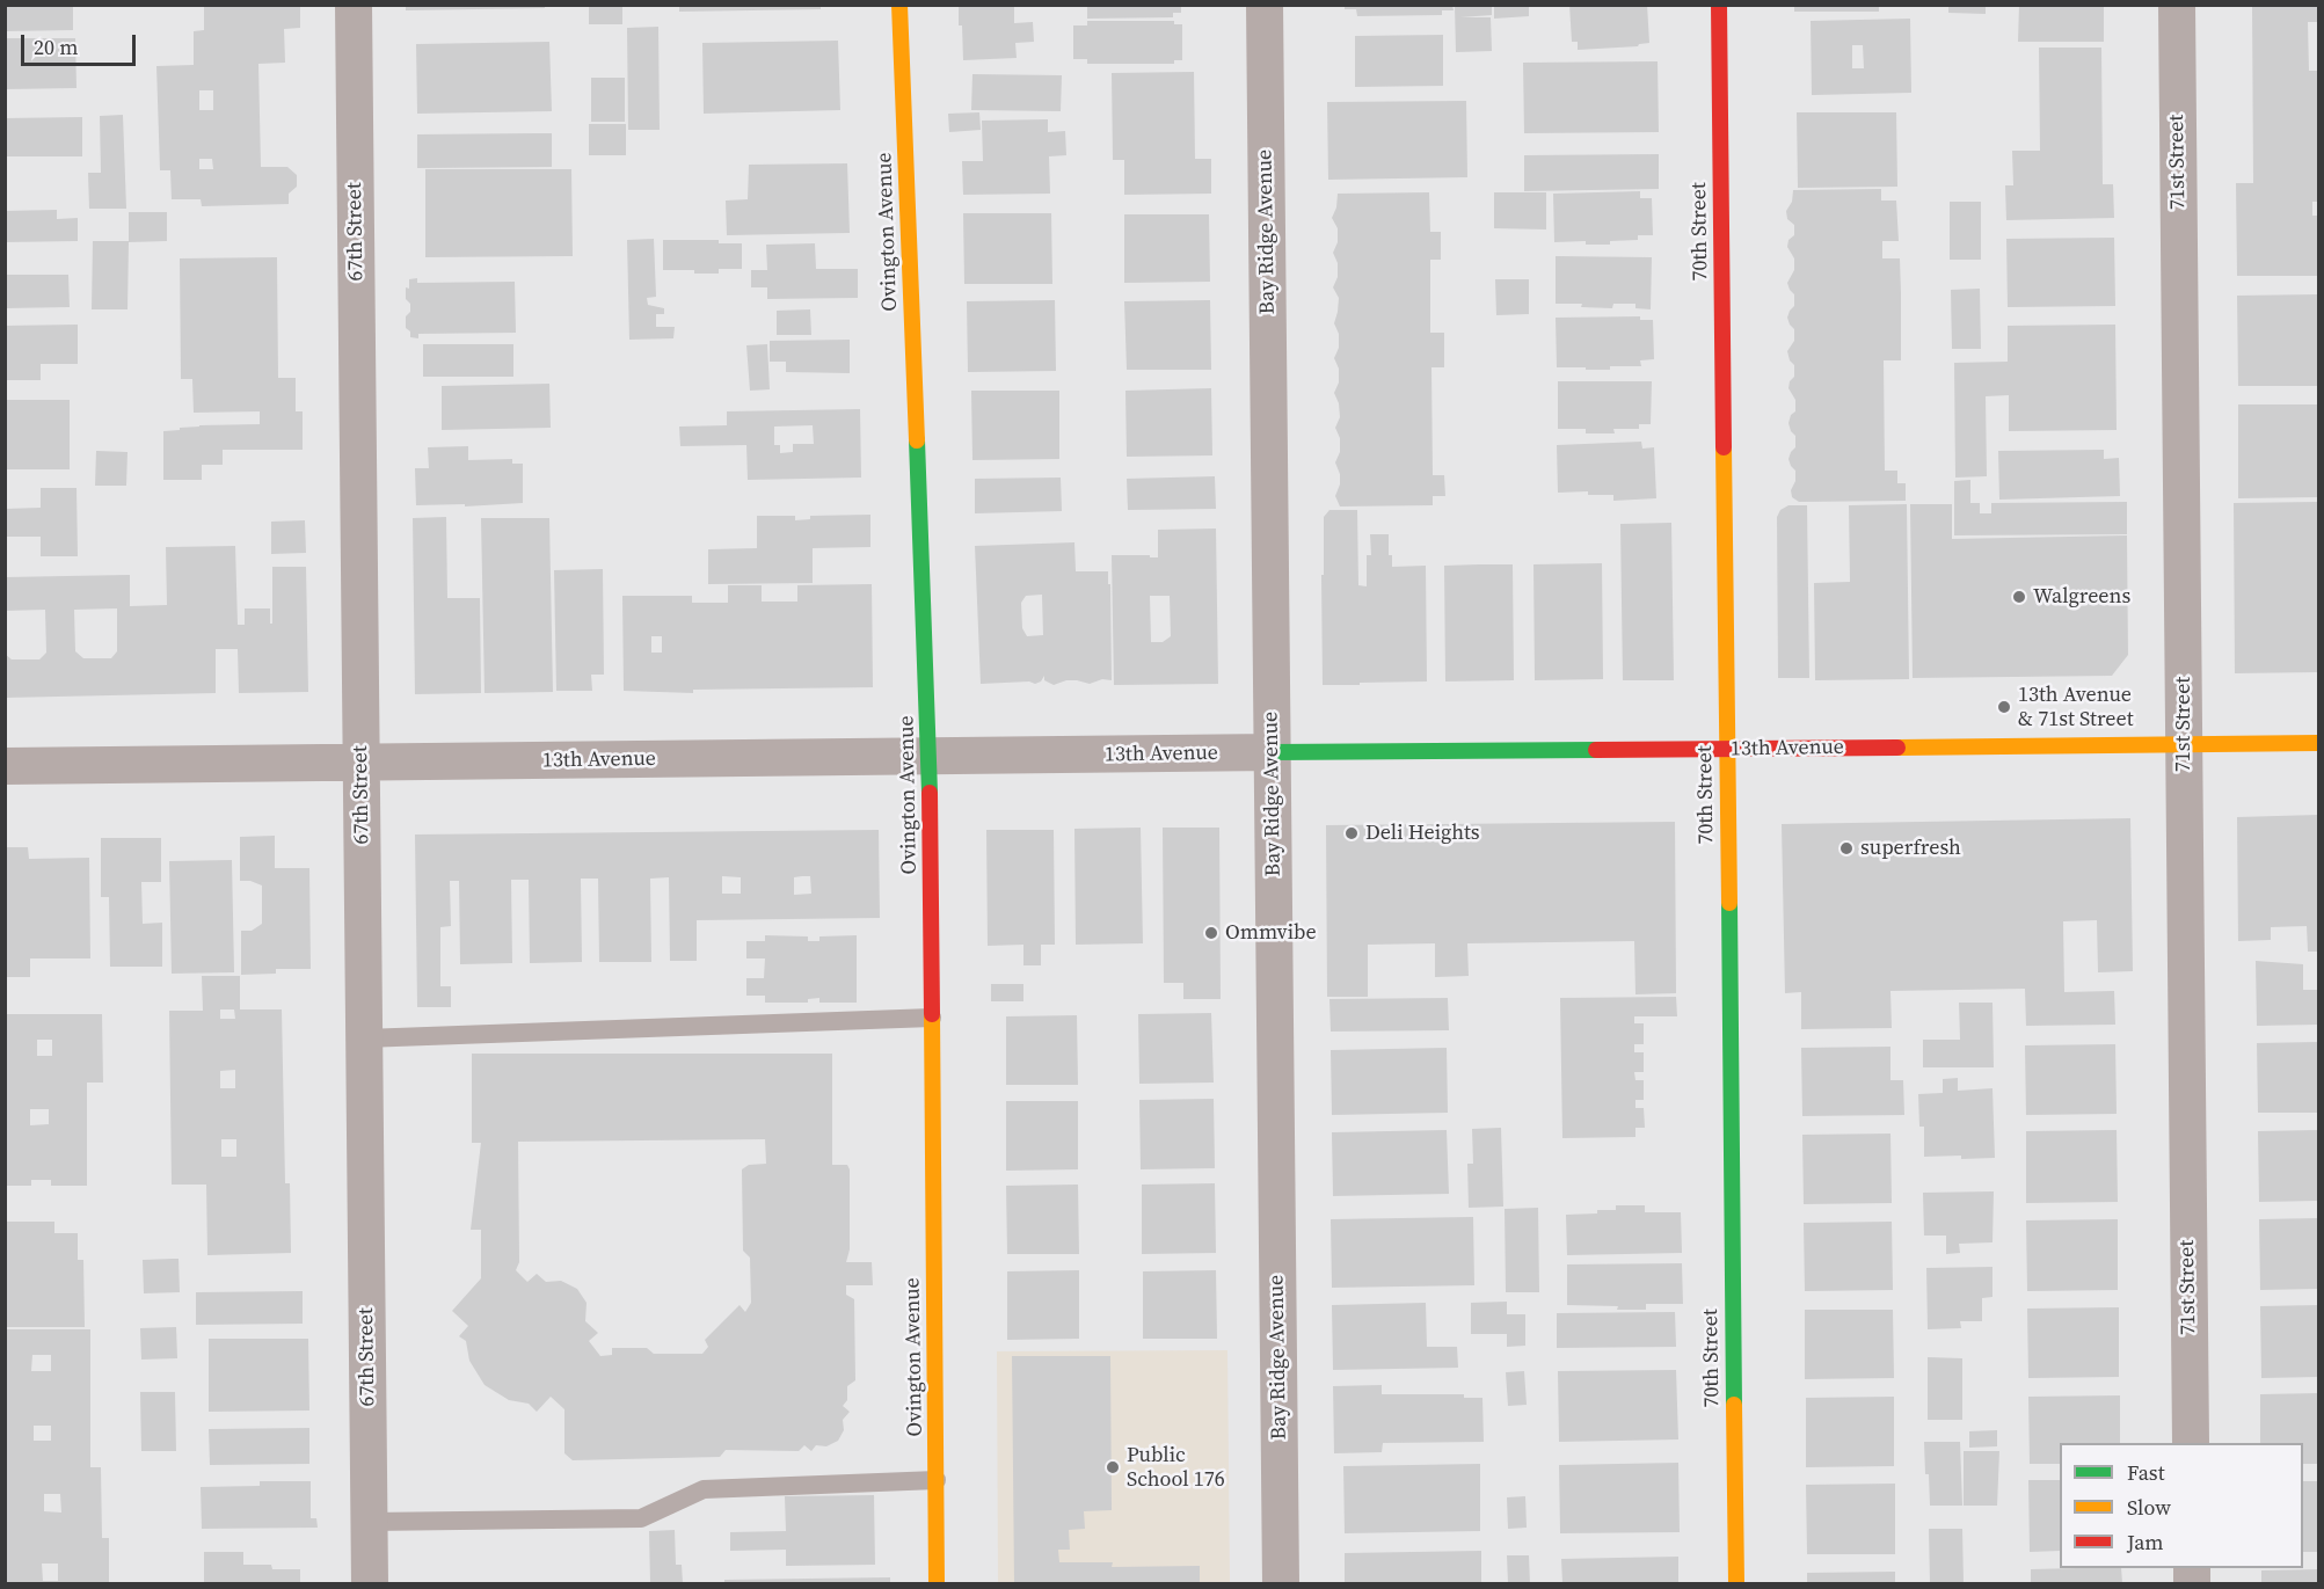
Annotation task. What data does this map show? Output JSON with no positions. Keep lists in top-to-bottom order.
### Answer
{
  "streets": {
    "street": [
      "71st Street",
      "67th Street",
      "Ovington Avenue",
      "Bay Ridge Avenue",
      "70th Street",
      "13th Avenue"
    ]
  },
  "crossings": [
    ["71st Street", "13th Avenue"],
    ["67th Street", "13th Avenue"],
    ["Ovington Avenue", "13th Avenue"],
    ["Bay Ridge Avenue", "13th Avenue"],
    ["70th Street", "13th Avenue"]
  ],
  "places": [
    "Walgreens",
    "13th Avenue & 71st Street",
    "Deli Heights",
    "superfresh",
    "Ommvibe",
    "Public School 176"
  ],
  "legend": ["Fast", "Slow", "Jam"],
  "scale_bar": "20 m"
}
